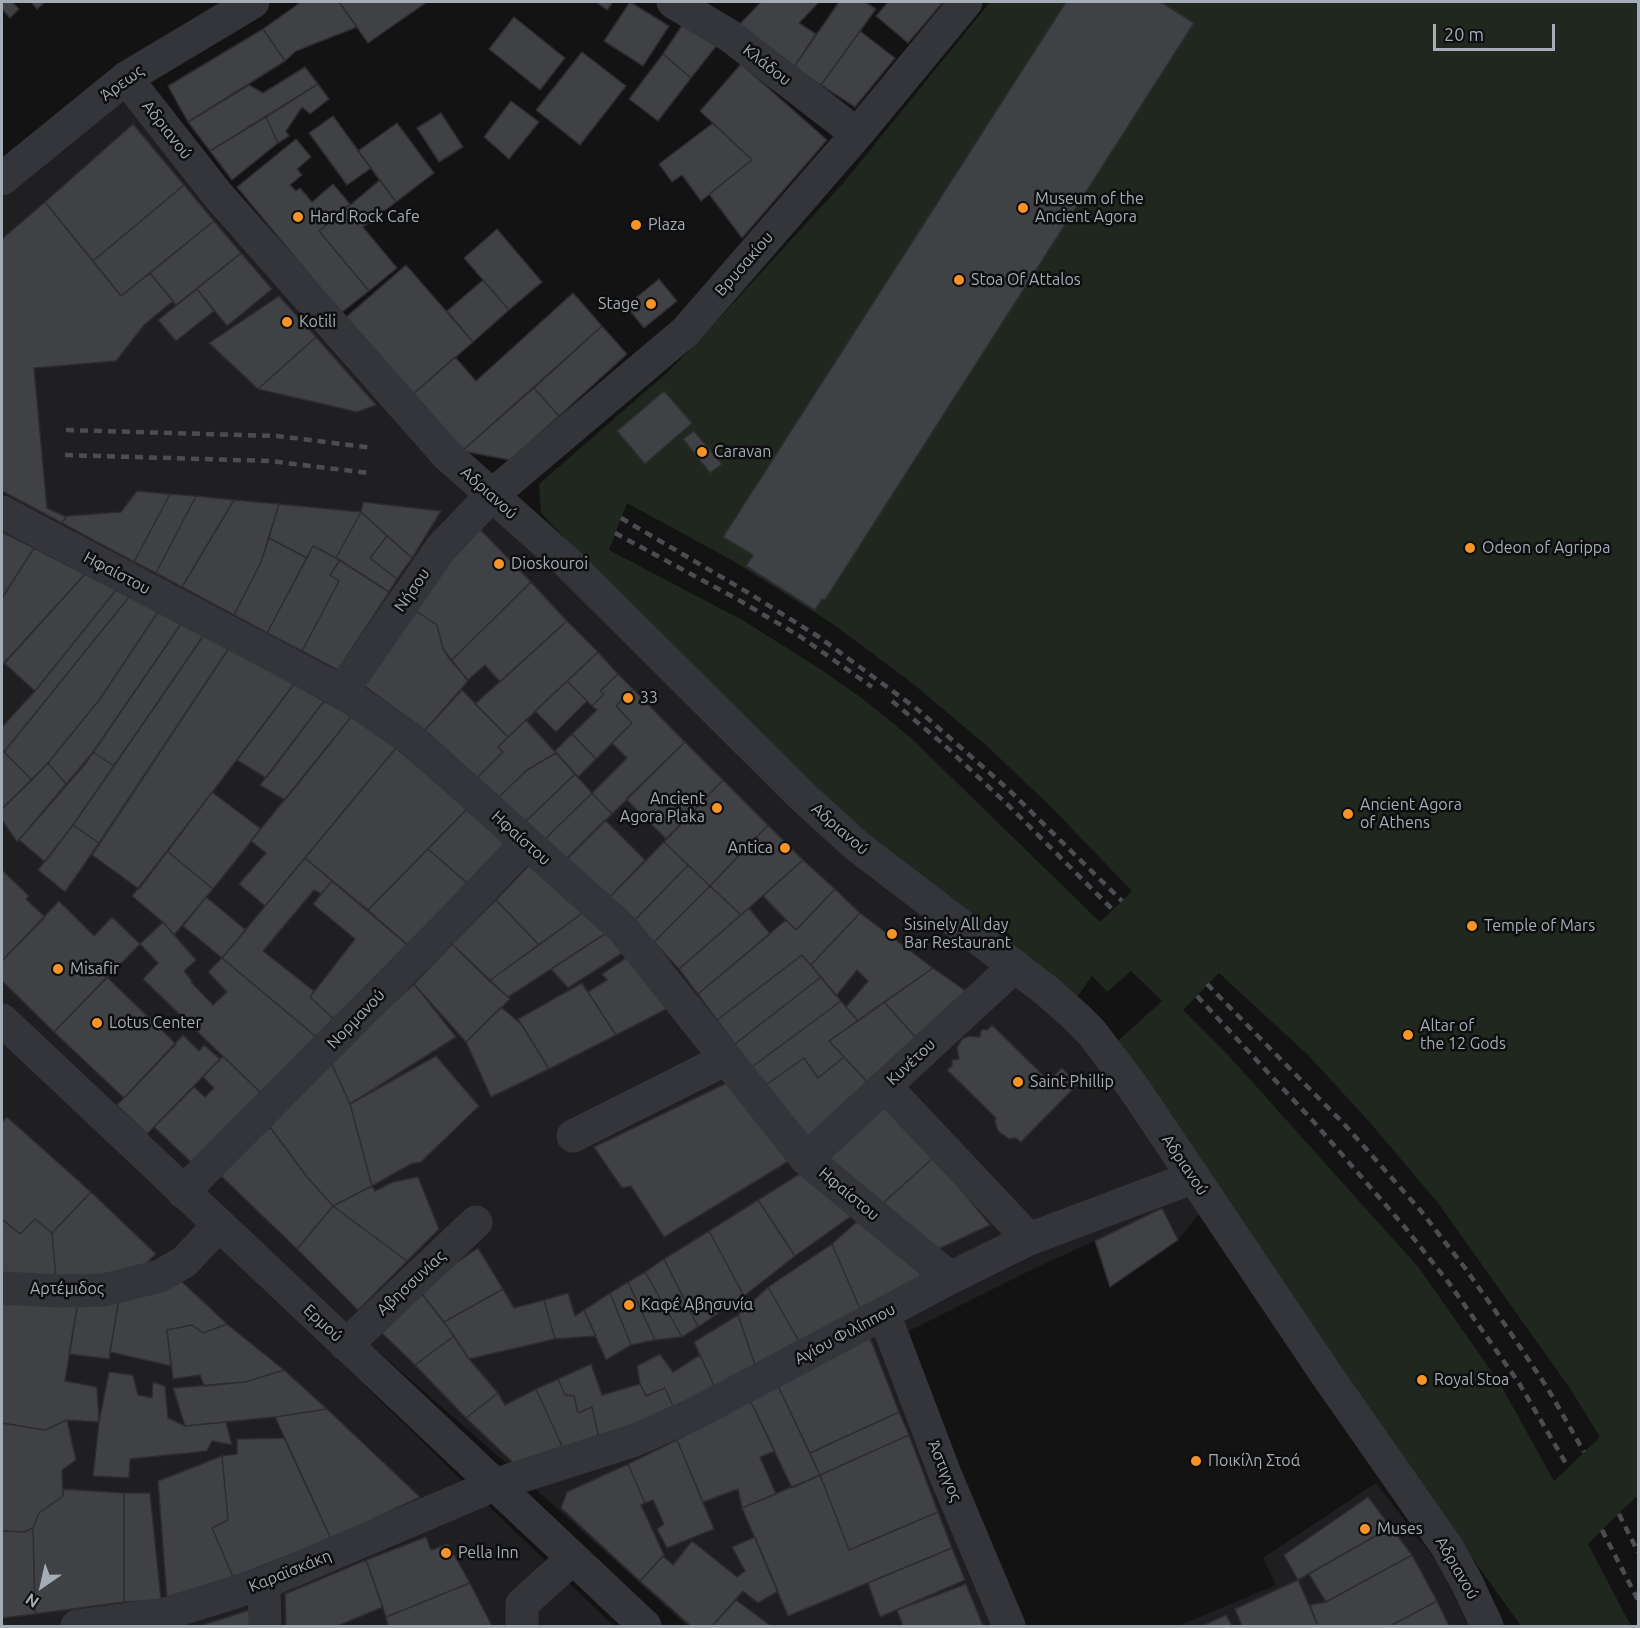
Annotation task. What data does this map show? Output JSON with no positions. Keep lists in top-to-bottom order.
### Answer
{
  "streets": {
    "street": [
      "Κλάδου",
      "Άρεως",
      "Αδριανού",
      "Βρυσακίου",
      "Ηφαίστου",
      "Νήσου",
      "Νορμανού",
      "Κυνέτου",
      "Αβησσυνίας",
      "Αρτέμιδος",
      "Ερμού",
      "Αγίου Φιλίππου",
      "Άστιγγος",
      "Καραϊσκάκη"
    ]
  },
  "crossings": [
    ["Κλάδου", "Βρυσακίου"],
    ["Άρεως", "Αδριανού"],
    ["Αδριανού", "Βρυσακίου"],
    ["Αδριανού", "Νήσου"],
    ["Αδριανού", "Κυνέτου"],
    ["Αδριανού", "Αγίου Φιλίππου"],
    ["Βρυσακίου", "Νήσου"],
    ["Ηφαίστου", "Νήσου"],
    ["Ηφαίστου", "Νορμανού"],
    ["Ηφαίστου", "Κυνέτου"],
    ["Ηφαίστου", "Αγίου Φιλίππου"],
    ["Νορμανού", "Ερμού"],
    ["Αβησσυνίας", "Ερμού"],
    ["Αρτέμιδος", "Ερμού"],
    ["Ερμού", "Αγίου Φιλίππου"],
    ["Ερμού", "Καραϊσκάκη"],
    ["Αγίου Φιλίππου", "Άστιγγος"],
    ["Αγίου Φιλίππου", "Καραϊσκάκη"]
  ],
  "places": [
    "Museum of the Ancient Agora",
    "Hard Rock Cafe",
    "Plaza",
    "Stoa Of Attalos",
    "Stage",
    "Kotili",
    "Caravan",
    "Odeon of Agrippa",
    "Dioskouroi",
    "33",
    "Ancient Agora Plaka",
    "Ancient Agora of Athens",
    "Antica",
    "Temple of Mars",
    "Sisinely All day Bar Restaurant",
    "Misafir",
    "Lotus Center",
    "Altar of the 12 Gods",
    "Saint Phillip",
    "Καφέ Αβησυνία",
    "Royal Stoa",
    "Ποικίλη Στοά",
    "Muses",
    "Pella Inn"
  ],
  "scale_bar": "20 m",
  "north": "bottom left"
}
